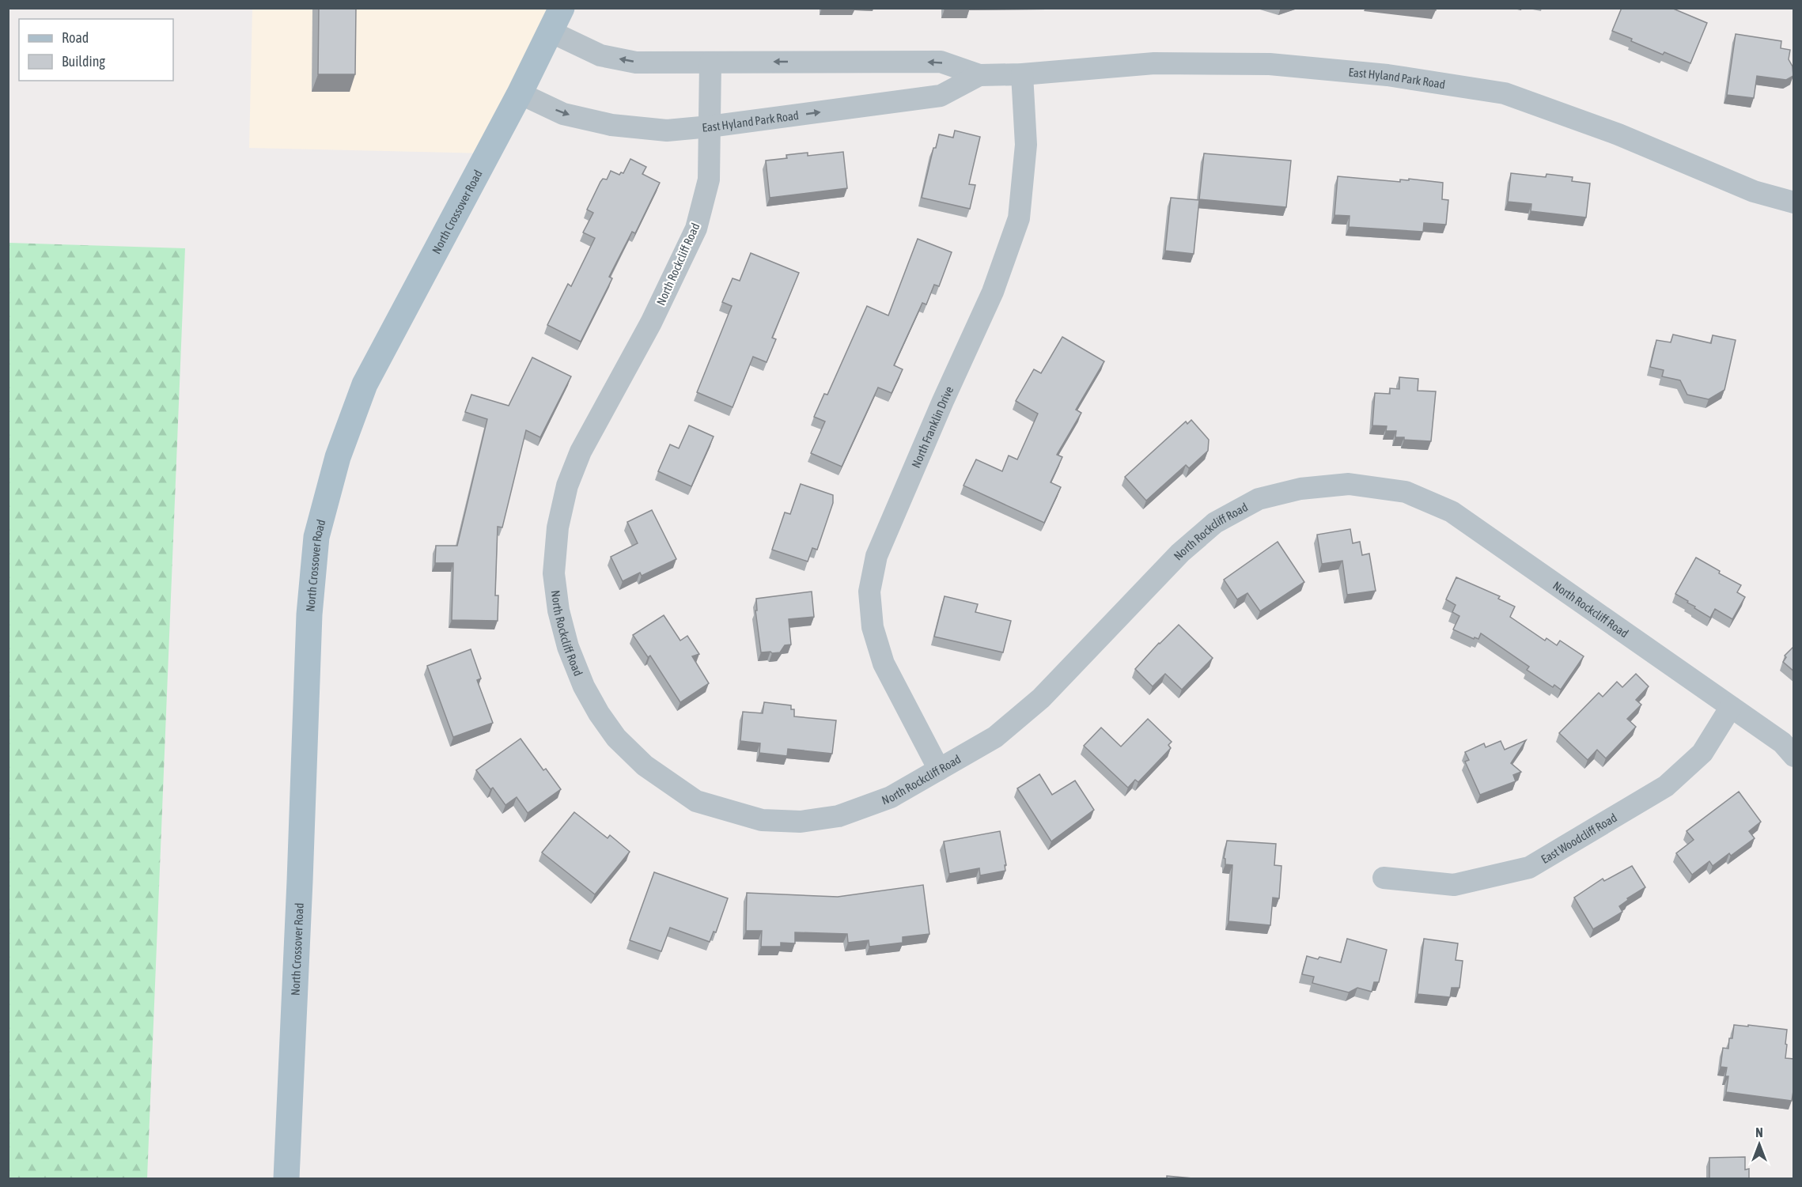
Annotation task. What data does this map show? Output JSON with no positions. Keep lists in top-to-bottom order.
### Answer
{
  "streets": {
    "main road": ["North Crossover Road"],
    "street": [
      "East Hyland Park Road",
      "North Rockcliff Road",
      "North Franklin Drive",
      "East Woodcliff Road"
    ]
  },
  "crossings": [
    ["East Hyland Park Road", "North Crossover Road"],
    ["East Hyland Park Road", "North Rockcliff Road"],
    ["East Hyland Park Road", "North Franklin Drive"],
    ["North Rockcliff Road", "North Franklin Drive"],
    ["North Rockcliff Road", "East Woodcliff Road"]
  ],
  "legend": ["Road", "Building"],
  "north": "top"
}
